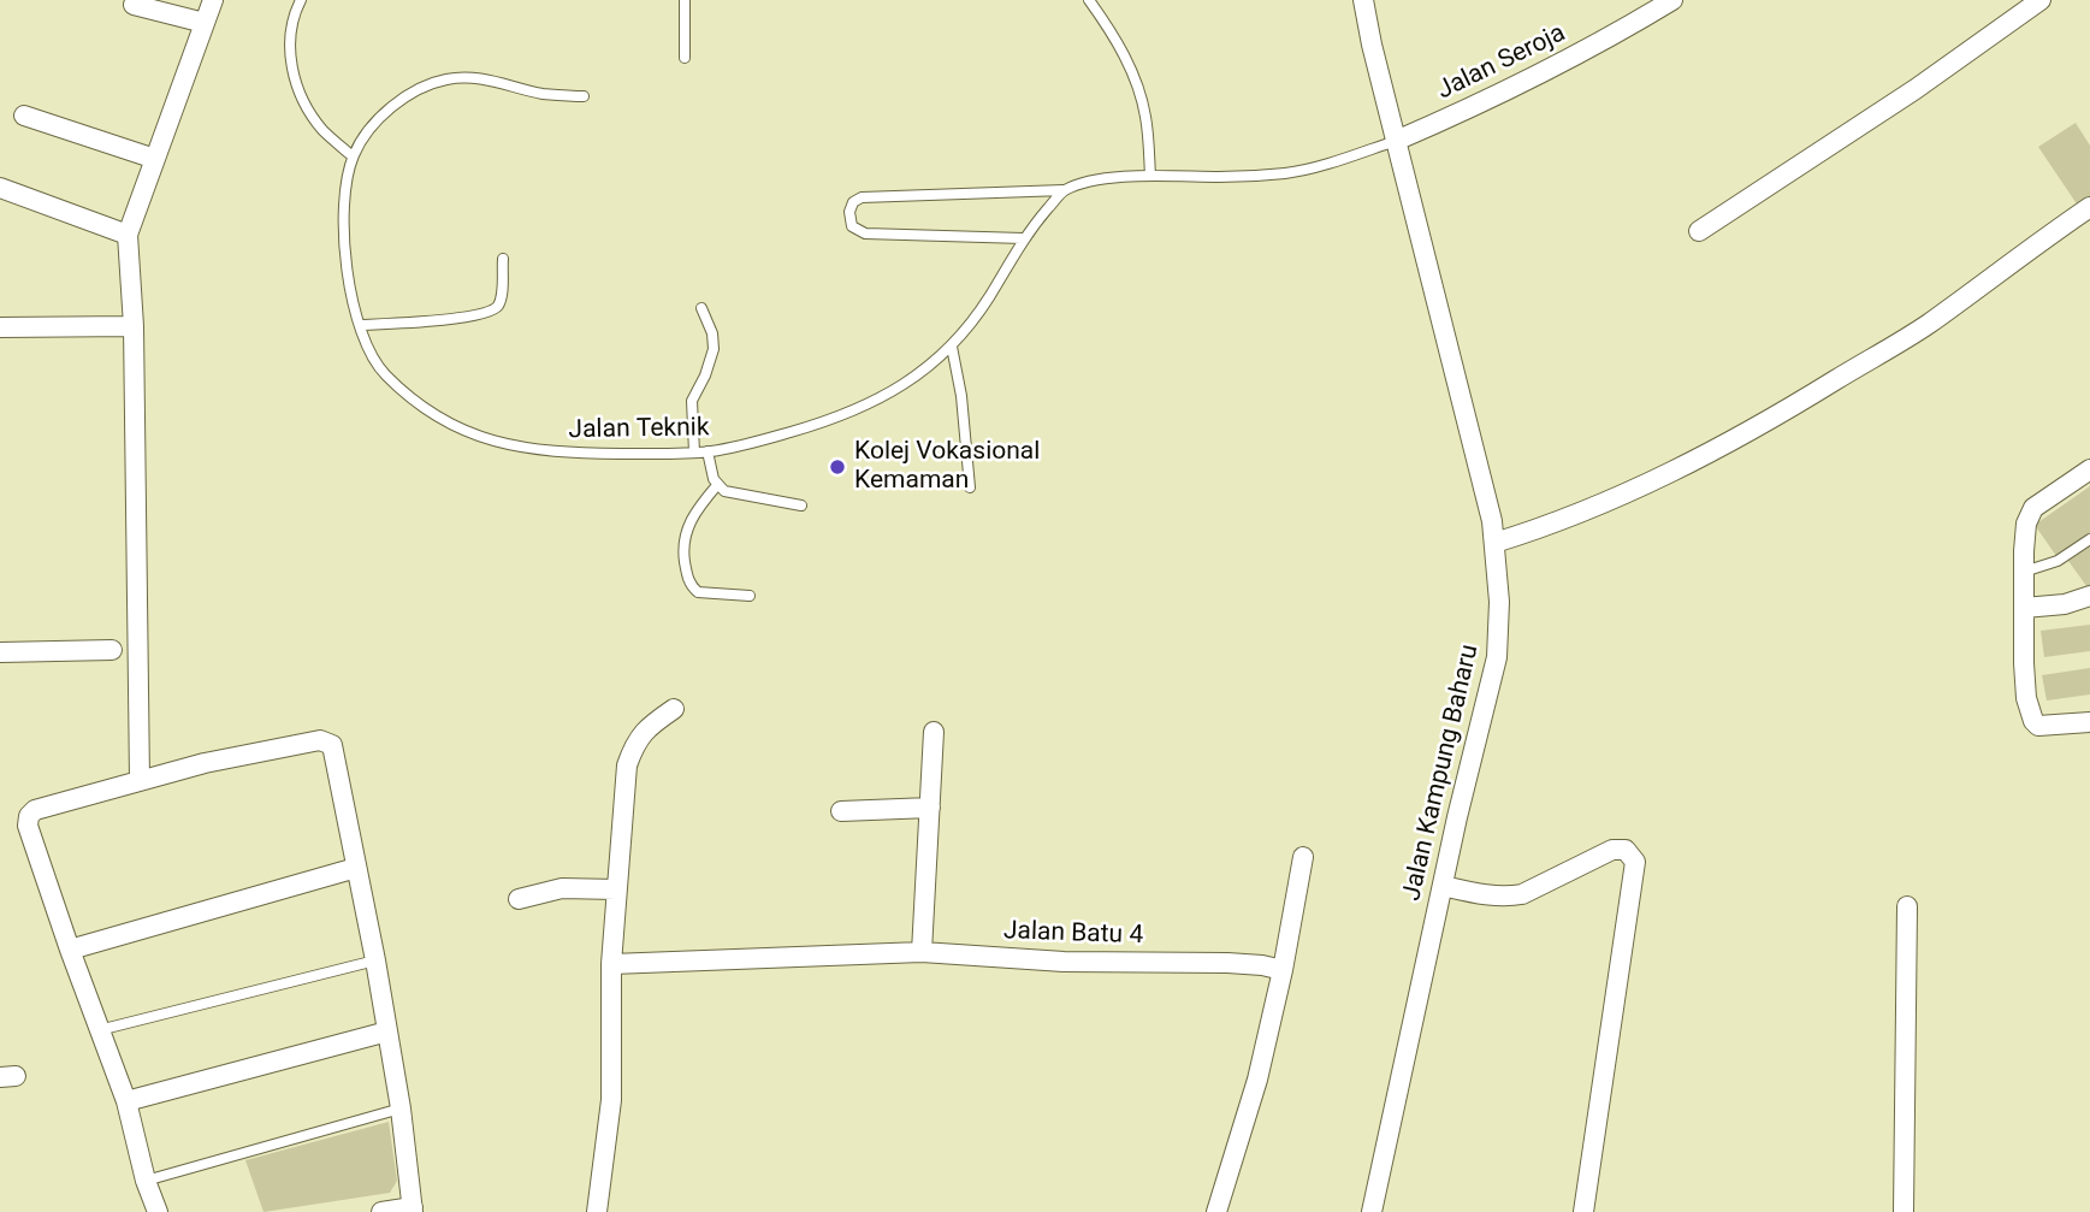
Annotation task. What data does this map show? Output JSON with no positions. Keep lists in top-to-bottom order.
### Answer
{
  "streets": {
    "street": ["Jalan Seroja", "Jalan Kampung Baharu", "Jalan Batu 4"],
    "lane": ["Jalan Teknik"]
  },
  "crossings": [
    ["Jalan Seroja", "Jalan Kampung Baharu"]
  ],
  "places": ["Kolej Vokasional Kemaman"]
}
